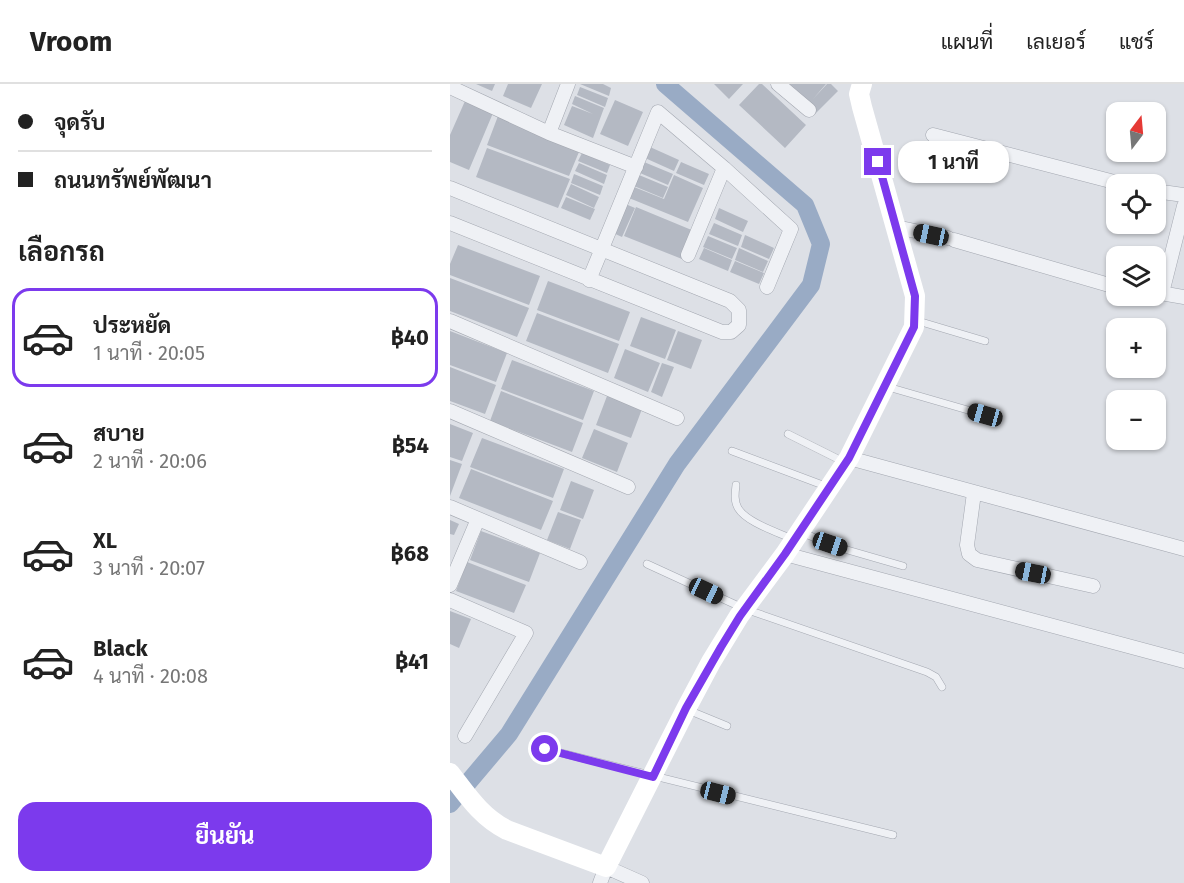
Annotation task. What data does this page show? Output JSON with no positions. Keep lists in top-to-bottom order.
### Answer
{
  "north": "top",
  "page": {
    "header": "Vroom",
    "nav": ["แผนที่", "เลเยอร์", "แชร์"],
    "banner": ["จุดรับ", "ถนนทรัพย์พัฒนา"],
    "map_buttons": ["+", "−"],
    "bubble": "1 นาที",
    "heading": "เลือกรถ",
    "list": [
      {
        "name": "ประหยัด",
        "note": "1 นาที · 20:05",
        "value": "฿40"
      },
      {
        "name": "สบาย",
        "note": "2 นาที · 20:06",
        "value": "฿54"
      },
      {
        "name": "XL",
        "note": "3 นาที · 20:07",
        "value": "฿68"
      },
      {
        "name": "Black",
        "note": "4 นาที · 20:08",
        "value": "฿41"
      }
    ],
    "buttons": "ยืนยัน"
  }
}
